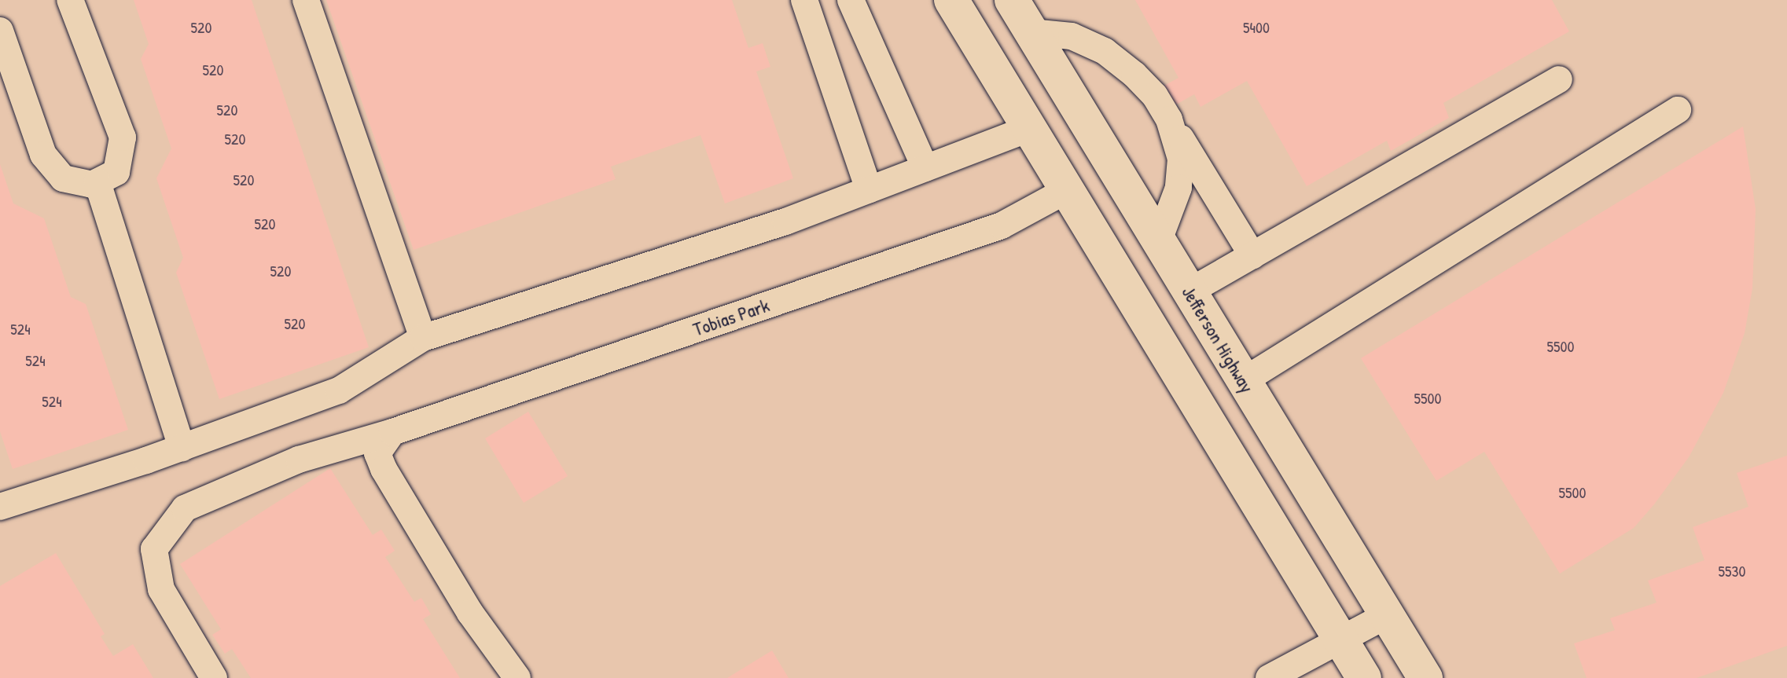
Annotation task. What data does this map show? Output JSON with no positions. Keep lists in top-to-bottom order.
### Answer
{
  "streets": {
    "main road": ["Jefferson Highway"],
    "lane": ["Tobias Park"]
  },
  "house_numbers": [
    "520",
    "5400",
    "520",
    "520",
    "520",
    "520",
    "520",
    "520",
    "520",
    "524",
    "5500",
    "524",
    "5500",
    "524",
    "5500",
    "5530"
  ]
}
